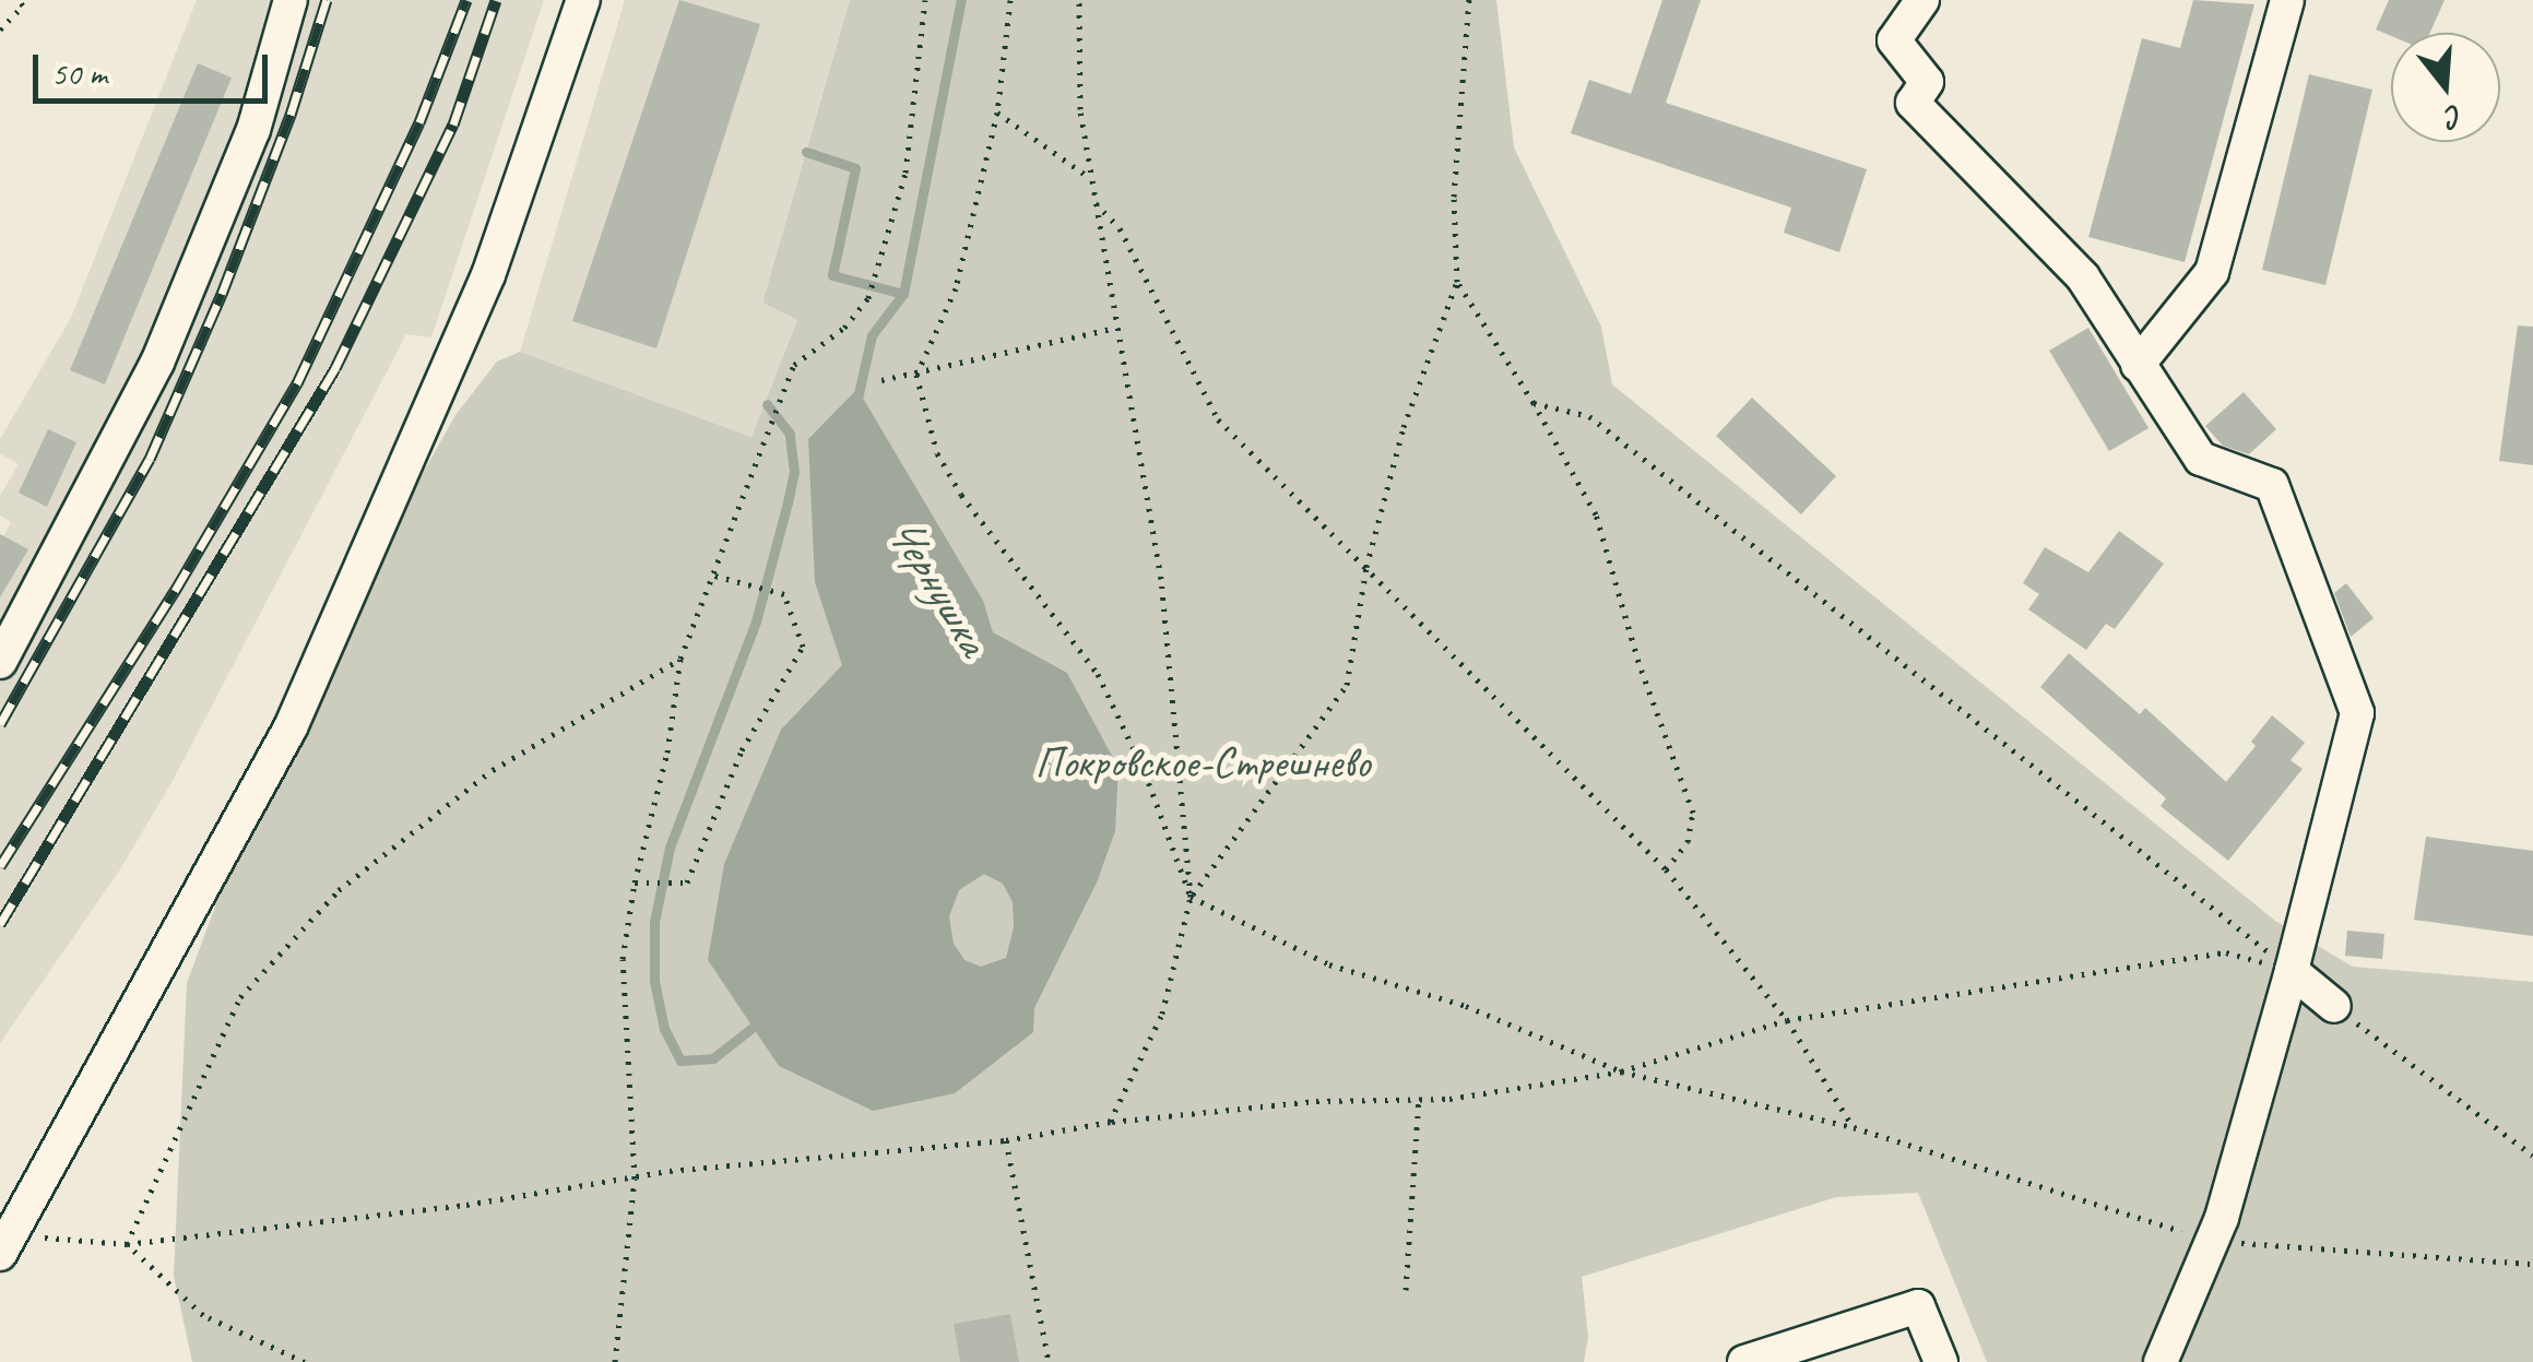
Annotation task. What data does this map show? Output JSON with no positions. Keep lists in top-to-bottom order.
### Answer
{
  "water": ["Чернушка"],
  "parks": ["Покровское-Стрешнево"],
  "scale_bar": "50 m",
  "north": "bottom"
}
